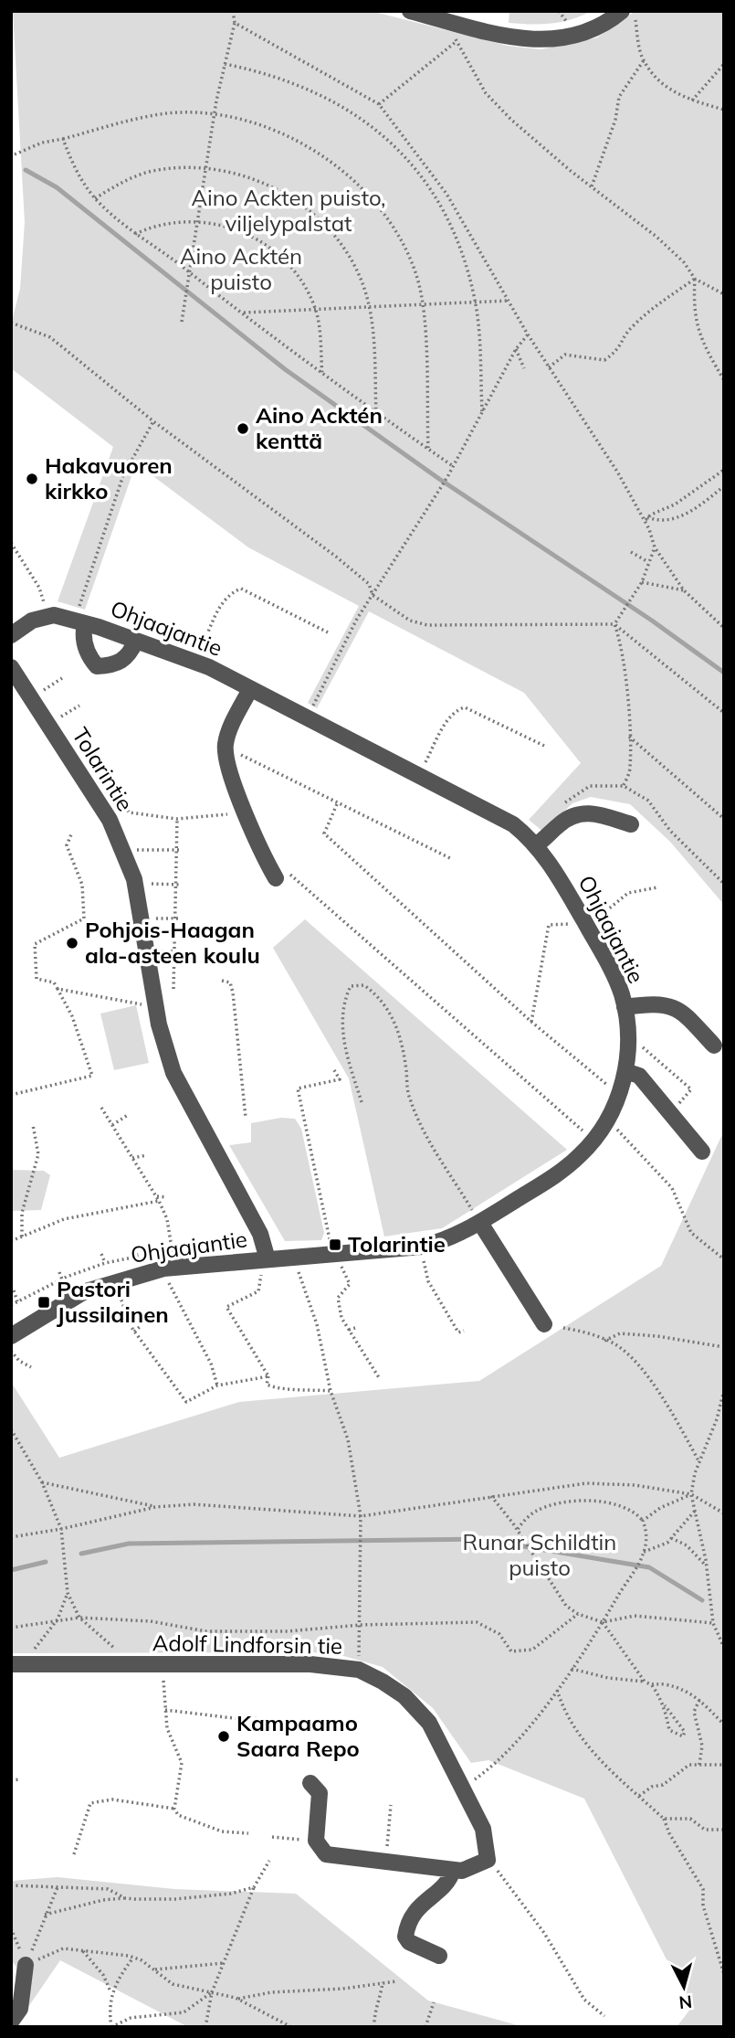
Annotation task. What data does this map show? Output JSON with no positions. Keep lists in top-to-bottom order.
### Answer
{
  "streets": {
    "street": ["Ohjaajantie", "Tolarintie", "Adolf Lindforsin tie"]
  },
  "crossings": [
    ["Ohjaajantie", "Tolarintie"]
  ],
  "parks": ["Aino Ackten puisto, viljelypalstat", "Aino Acktén puisto", "Runar Schildtin puisto"],
  "places": {
    "other": [
      "Aino Acktén kenttä",
      "Hakavuoren kirkko",
      "Pohjois-Haagan ala-asteen koulu",
      "Kampaamo Saara Repo"
    ],
    "transit": ["Tolarintie", "Pastori Jussilainen"]
  },
  "north": "bottom"
}
